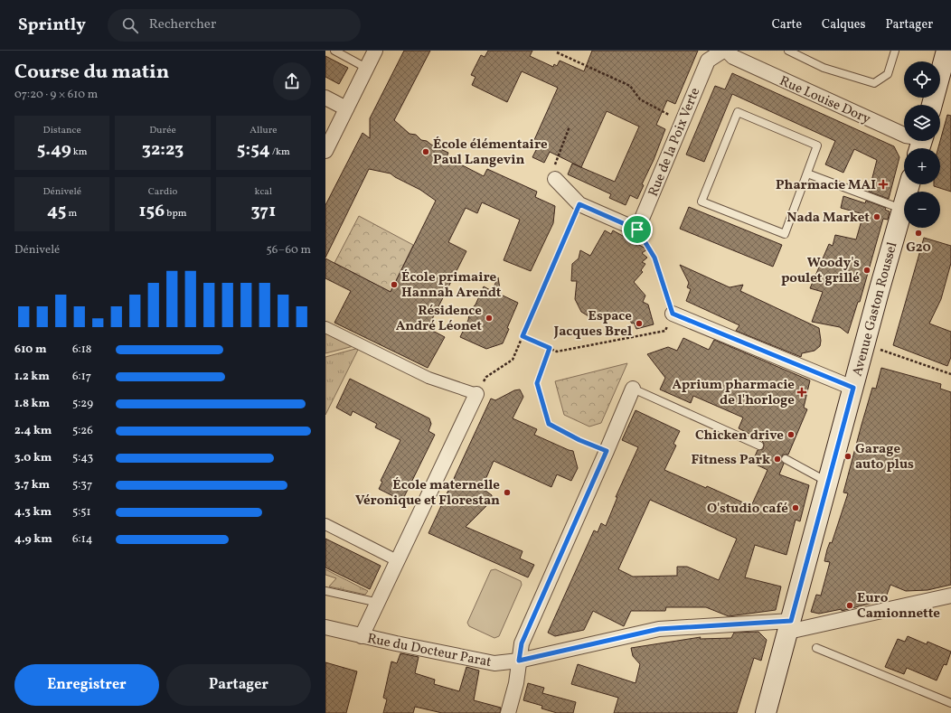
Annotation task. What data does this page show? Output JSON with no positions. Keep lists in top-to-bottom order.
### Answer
{
  "streets": {
    "main road": ["Avenue Gaston Roussel"],
    "street": ["Rue Louise Dory", "Rue de la Poix Verte", "Rue du Docteur Parat"]
  },
  "crossings": [
    ["Avenue Gaston Roussel", "Rue du Docteur Parat"]
  ],
  "places": {
    "other": [
      "École élémentaire Paul Langevin",
      "Nada Market",
      "G20",
      "Woody's poulet grillé",
      "École primaire Hannah Arendt",
      "Résidence André Léonet",
      "Espace Jacques Brel",
      "Chicken drive",
      "Garage auto plus",
      "Fitness Park",
      "École maternelle Véronique et Florestan",
      "O'studio café",
      "Euro Camionnette"
    ],
    "health": ["Pharmacie MAI", "Aprium pharmacie de l'horloge"]
  },
  "page": {
    "header": "Sprintly",
    "search": "Rechercher",
    "nav": ["Carte", "Calques", "Partager"],
    "heading": ["Course du matin", "07:20 · 9 × 610 m"],
    "map_buttons": ["+", "−"],
    "stats": [
      ["Distance", "5.49 km"],
      ["Durée", "32:23"],
      ["Allure", "5:54 /km"],
      ["Dénivelé", "45 m"],
      ["Cardio", "156 bpm"],
      ["kcal", "371"]
    ],
    "chart": ["Dénivelé", "56–60 m"],
    "list": [
      {
        "name": "610 m",
        "note": "6:18"
      },
      {
        "name": "1.2 km",
        "note": "6:17"
      },
      {
        "name": "1.8 km",
        "note": "5:29"
      },
      {
        "name": "2.4 km",
        "note": "5:26"
      },
      {
        "name": "3.0 km",
        "note": "5:43"
      },
      {
        "name": "3.7 km",
        "note": "5:37"
      },
      {
        "name": "4.3 km",
        "note": "5:51"
      },
      {
        "name": "4.9 km",
        "note": "6:14"
      }
    ],
    "buttons": ["Enregistrer", "Partager"]
  }
}
